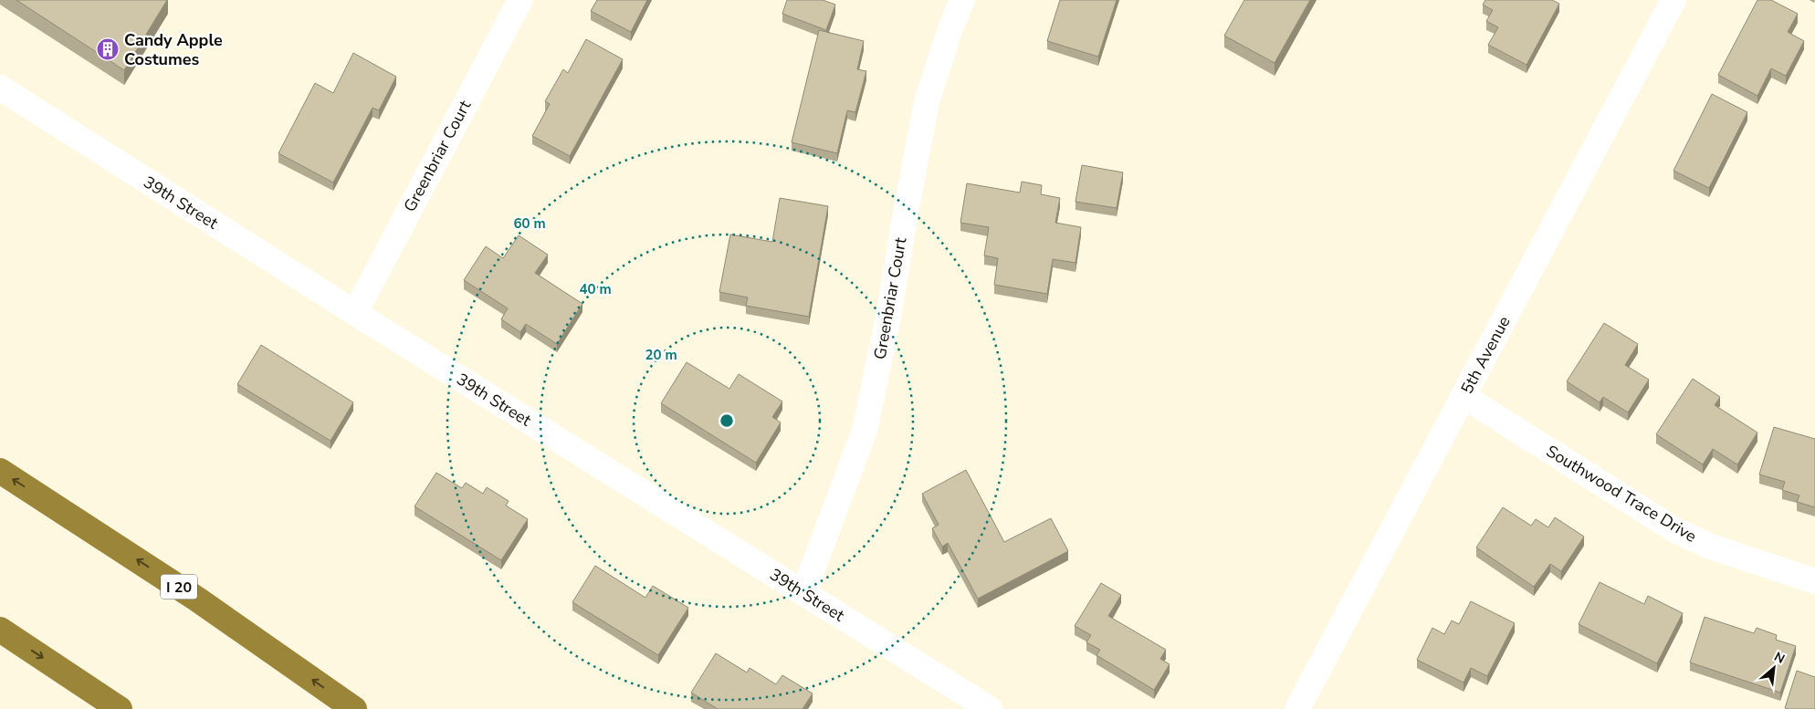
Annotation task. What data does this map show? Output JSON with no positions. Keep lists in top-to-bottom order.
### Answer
{
  "streets": {
    "highway": ["I 20"],
    "street": [
      "Greenbriar Court",
      "39th Street",
      "5th Avenue",
      "Southwood Trace Drive"
    ]
  },
  "crossings": [
    ["Greenbriar Court", "39th Street"],
    ["5th Avenue", "Southwood Trace Drive"]
  ],
  "places": {
    "building": ["Candy Apple Costumes"]
  },
  "north": "top right",
  "rings": ["60 m", "40 m", "20 m"]
}
